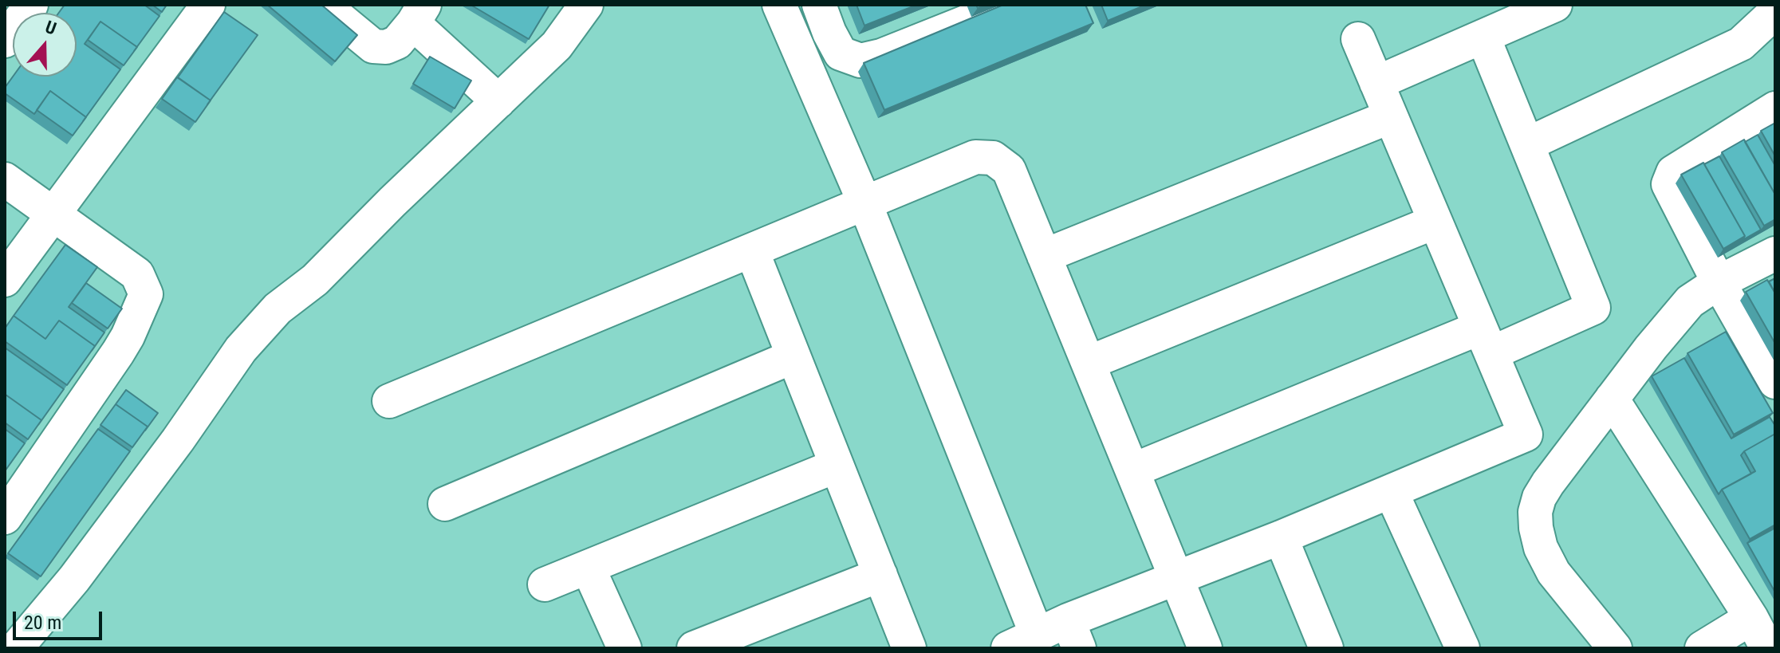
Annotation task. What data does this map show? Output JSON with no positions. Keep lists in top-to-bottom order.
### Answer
{
  "scale_bar": "20 m",
  "north": "top"
}
